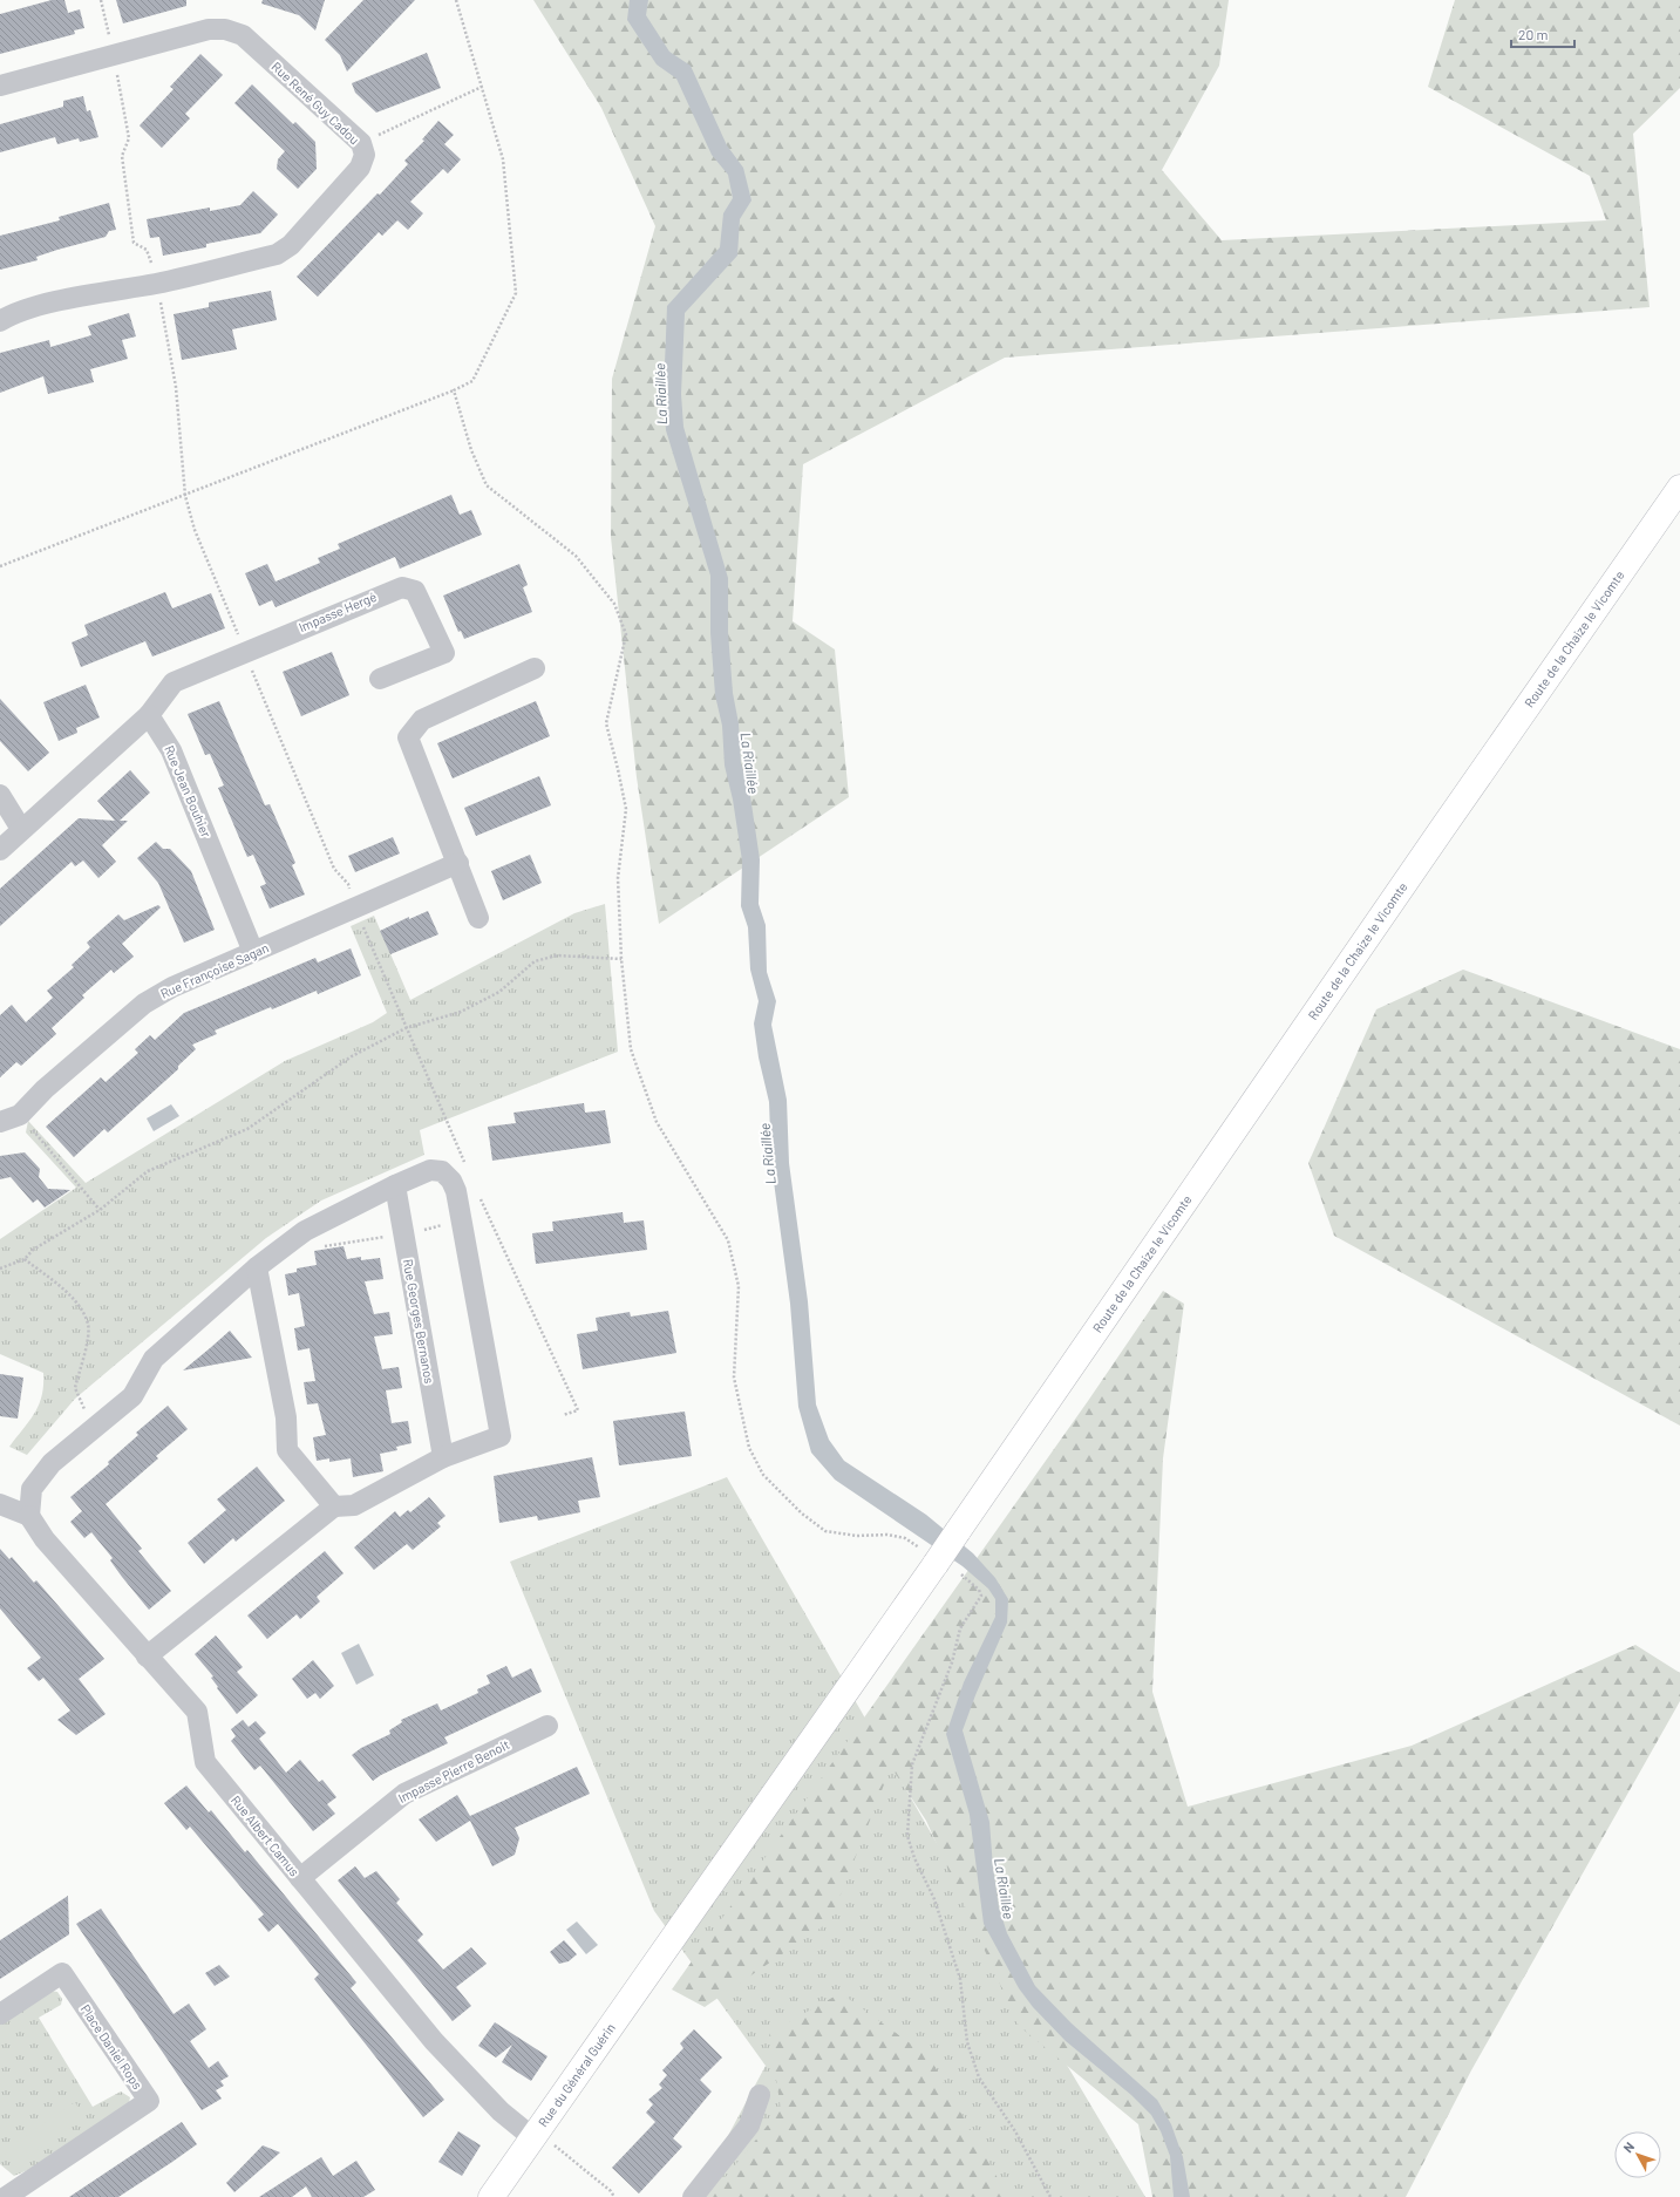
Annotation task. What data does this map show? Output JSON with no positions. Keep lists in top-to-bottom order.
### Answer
{
  "streets": {
    "main road": ["Route de la Chaize le Vicomte", "Rue du Général Guérin"],
    "street": [
      "Rue René Guy Cadou",
      "Impasse Hergé",
      "Rue Jean Bouhier",
      "Rue Françoise Sagan",
      "Rue Georges Bernanos",
      "Impasse Pierre Benoit",
      "Rue Albert Camus",
      "Place Daniel Rops"
    ]
  },
  "crossings": [
    ["Impasse Hergé", "Rue Jean Bouhier"],
    ["Route de la Chaize le Vicomte", "Rue du Général Guérin"],
    ["Rue Jean Bouhier", "Rue Françoise Sagan"],
    ["Impasse Pierre Benoit", "Rue Albert Camus"],
    ["Rue Albert Camus", "Rue du Général Guérin"]
  ],
  "water": ["La Riaillée"],
  "scale_bar": "20 m",
  "north": "top left"
}
